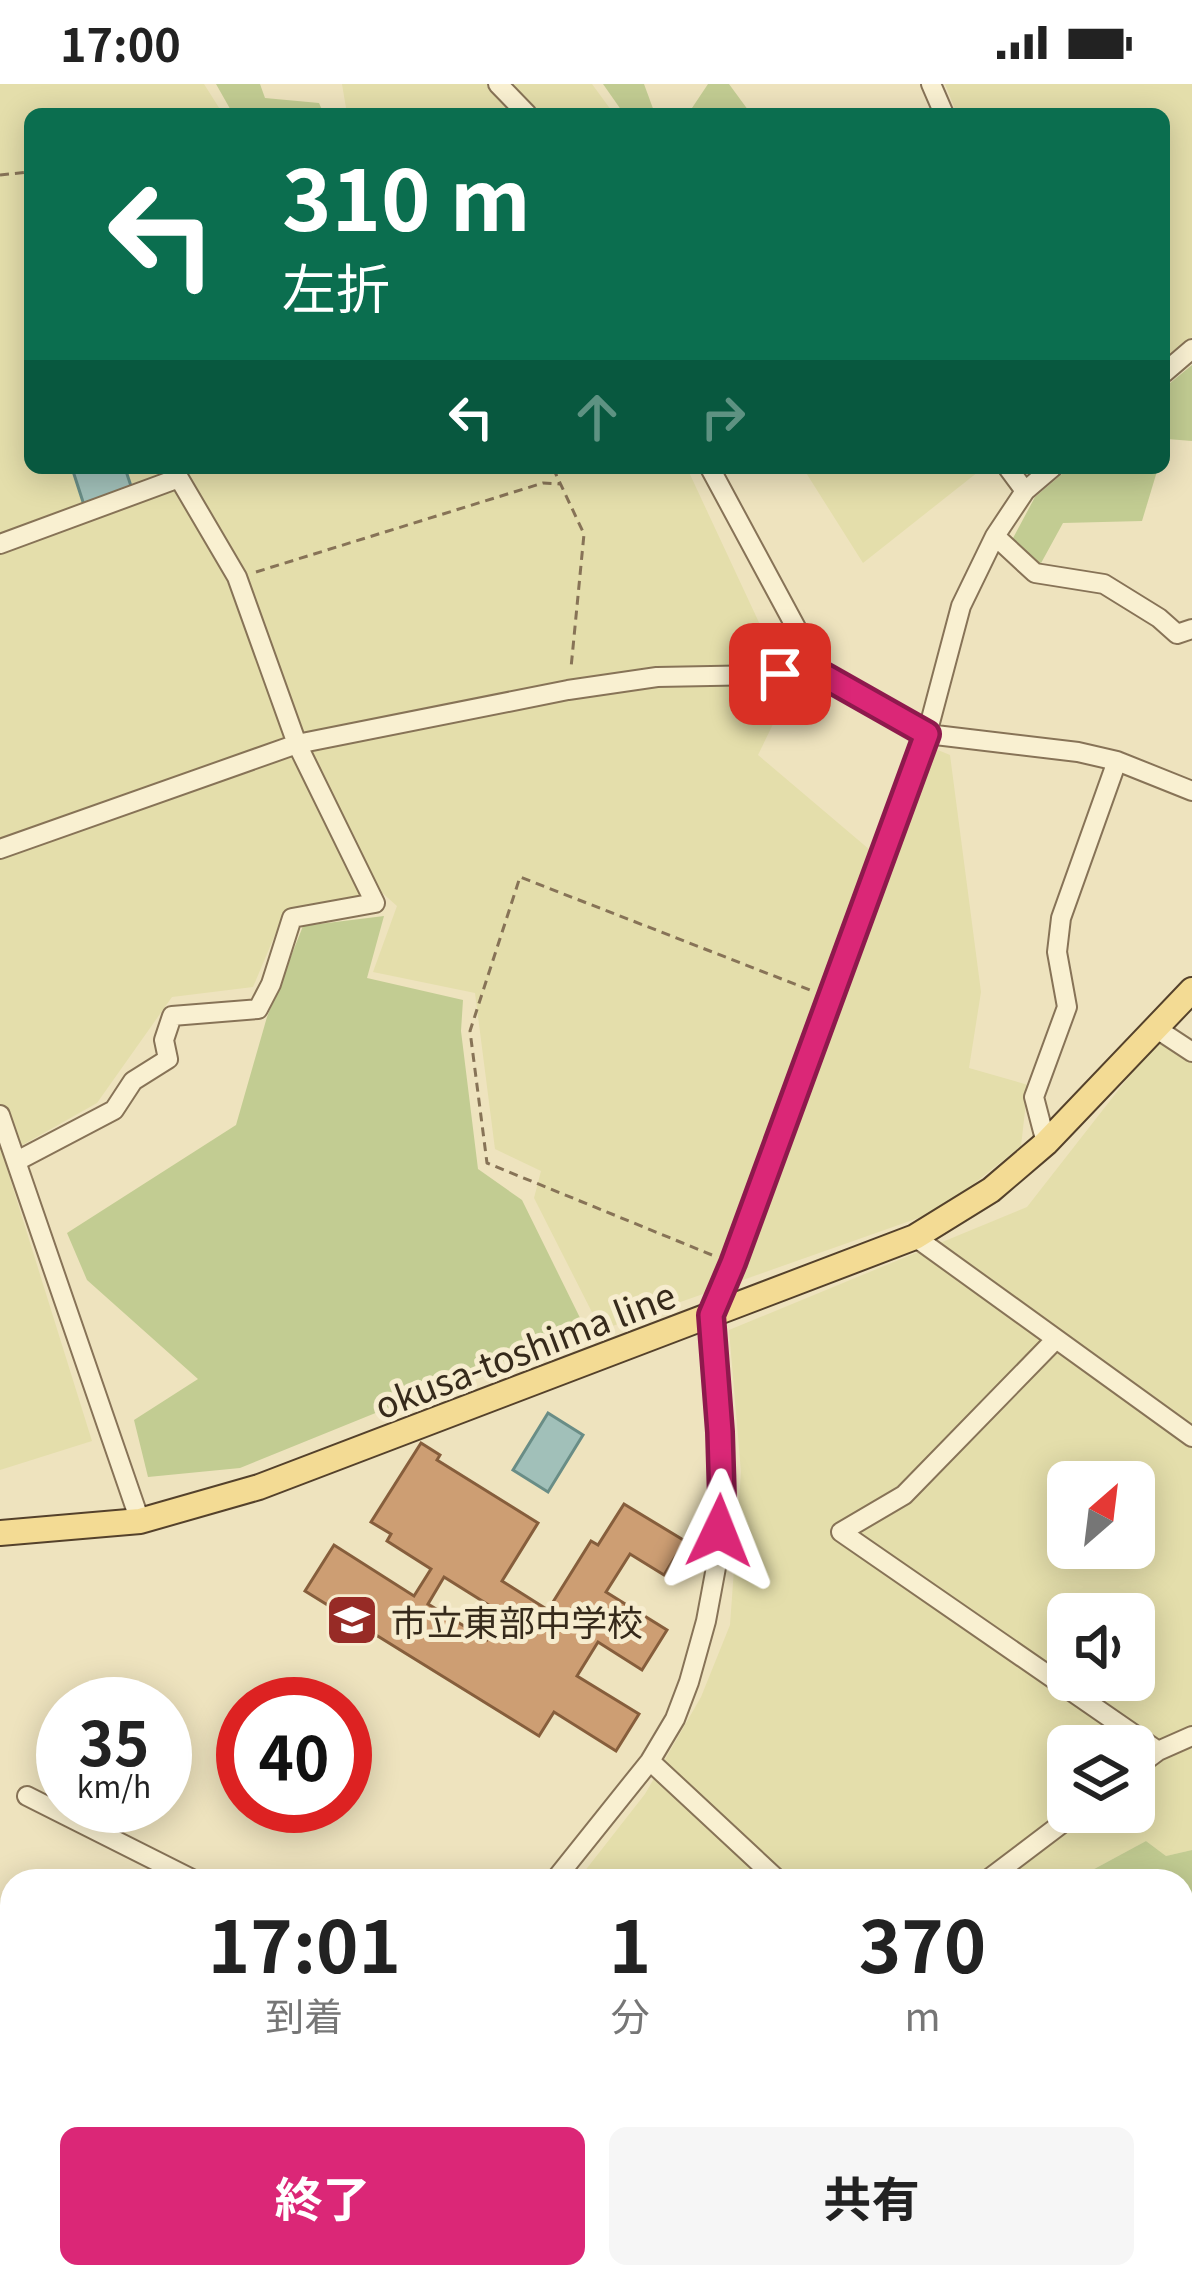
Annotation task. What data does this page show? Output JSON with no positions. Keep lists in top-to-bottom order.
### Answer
{
  "streets": {
    "main road": ["okusa-toshima line"]
  },
  "places": {
    "school or university": ["市立東部中学校"]
  },
  "north": "top right",
  "page": {
    "status": "17:00",
    "turn": ["310 m", "左折"],
    "speed": "35 km/h",
    "limit": "40",
    "eta": [
      "17:01",
      "到着",
      "1",
      "分",
      "370",
      "m"
    ],
    "buttons": ["終了", "共有"]
  }
}
